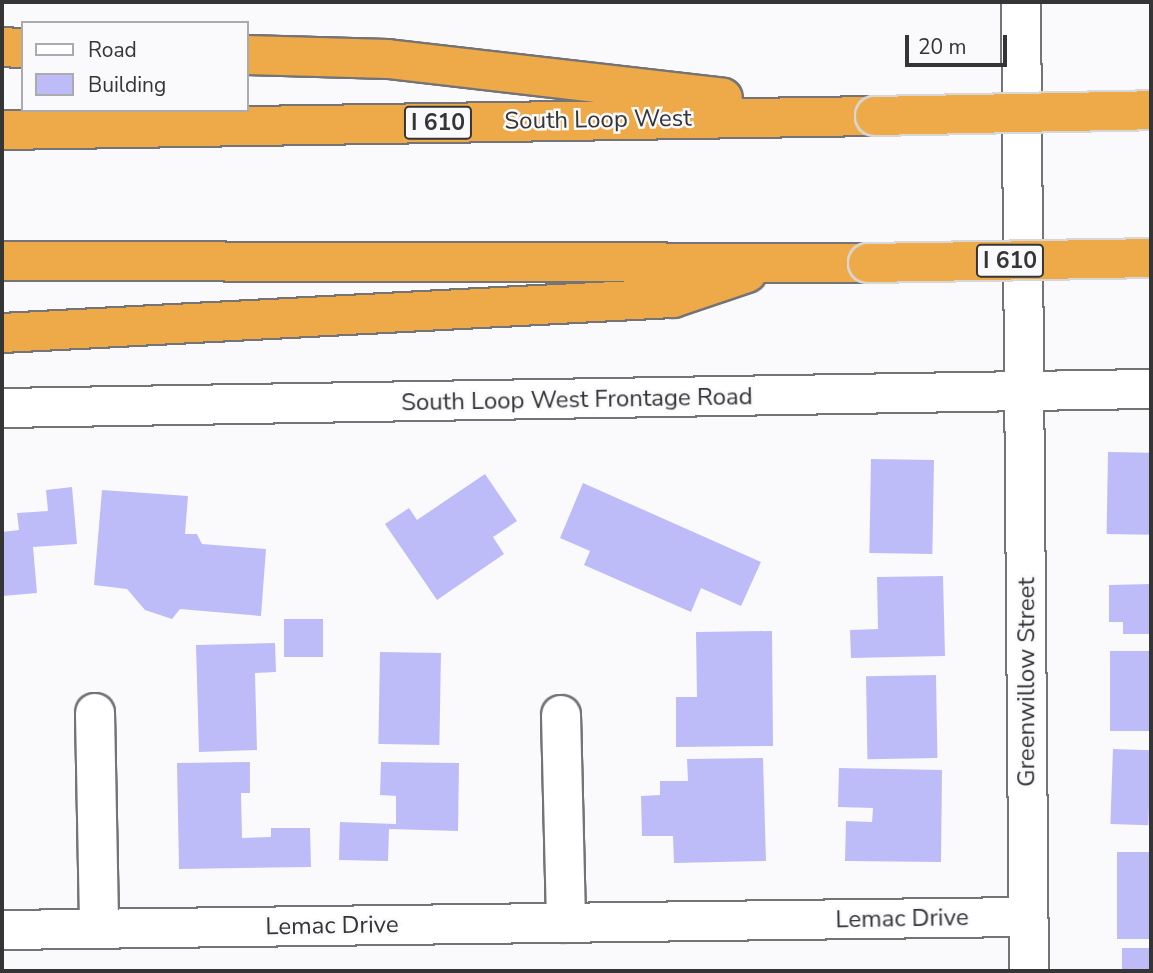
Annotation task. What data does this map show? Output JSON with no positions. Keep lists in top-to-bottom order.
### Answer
{
  "streets": {
    "highway": ["South Loop West", "I 610"],
    "street": ["South Loop West Frontage Road", "Greenwillow Street", "Lemac Drive"]
  },
  "crossings": [
    ["South Loop West Frontage Road", "Greenwillow Street"],
    ["Greenwillow Street", "Lemac Drive"]
  ],
  "legend": ["Road", "Building"],
  "scale_bar": "20 m"
}
